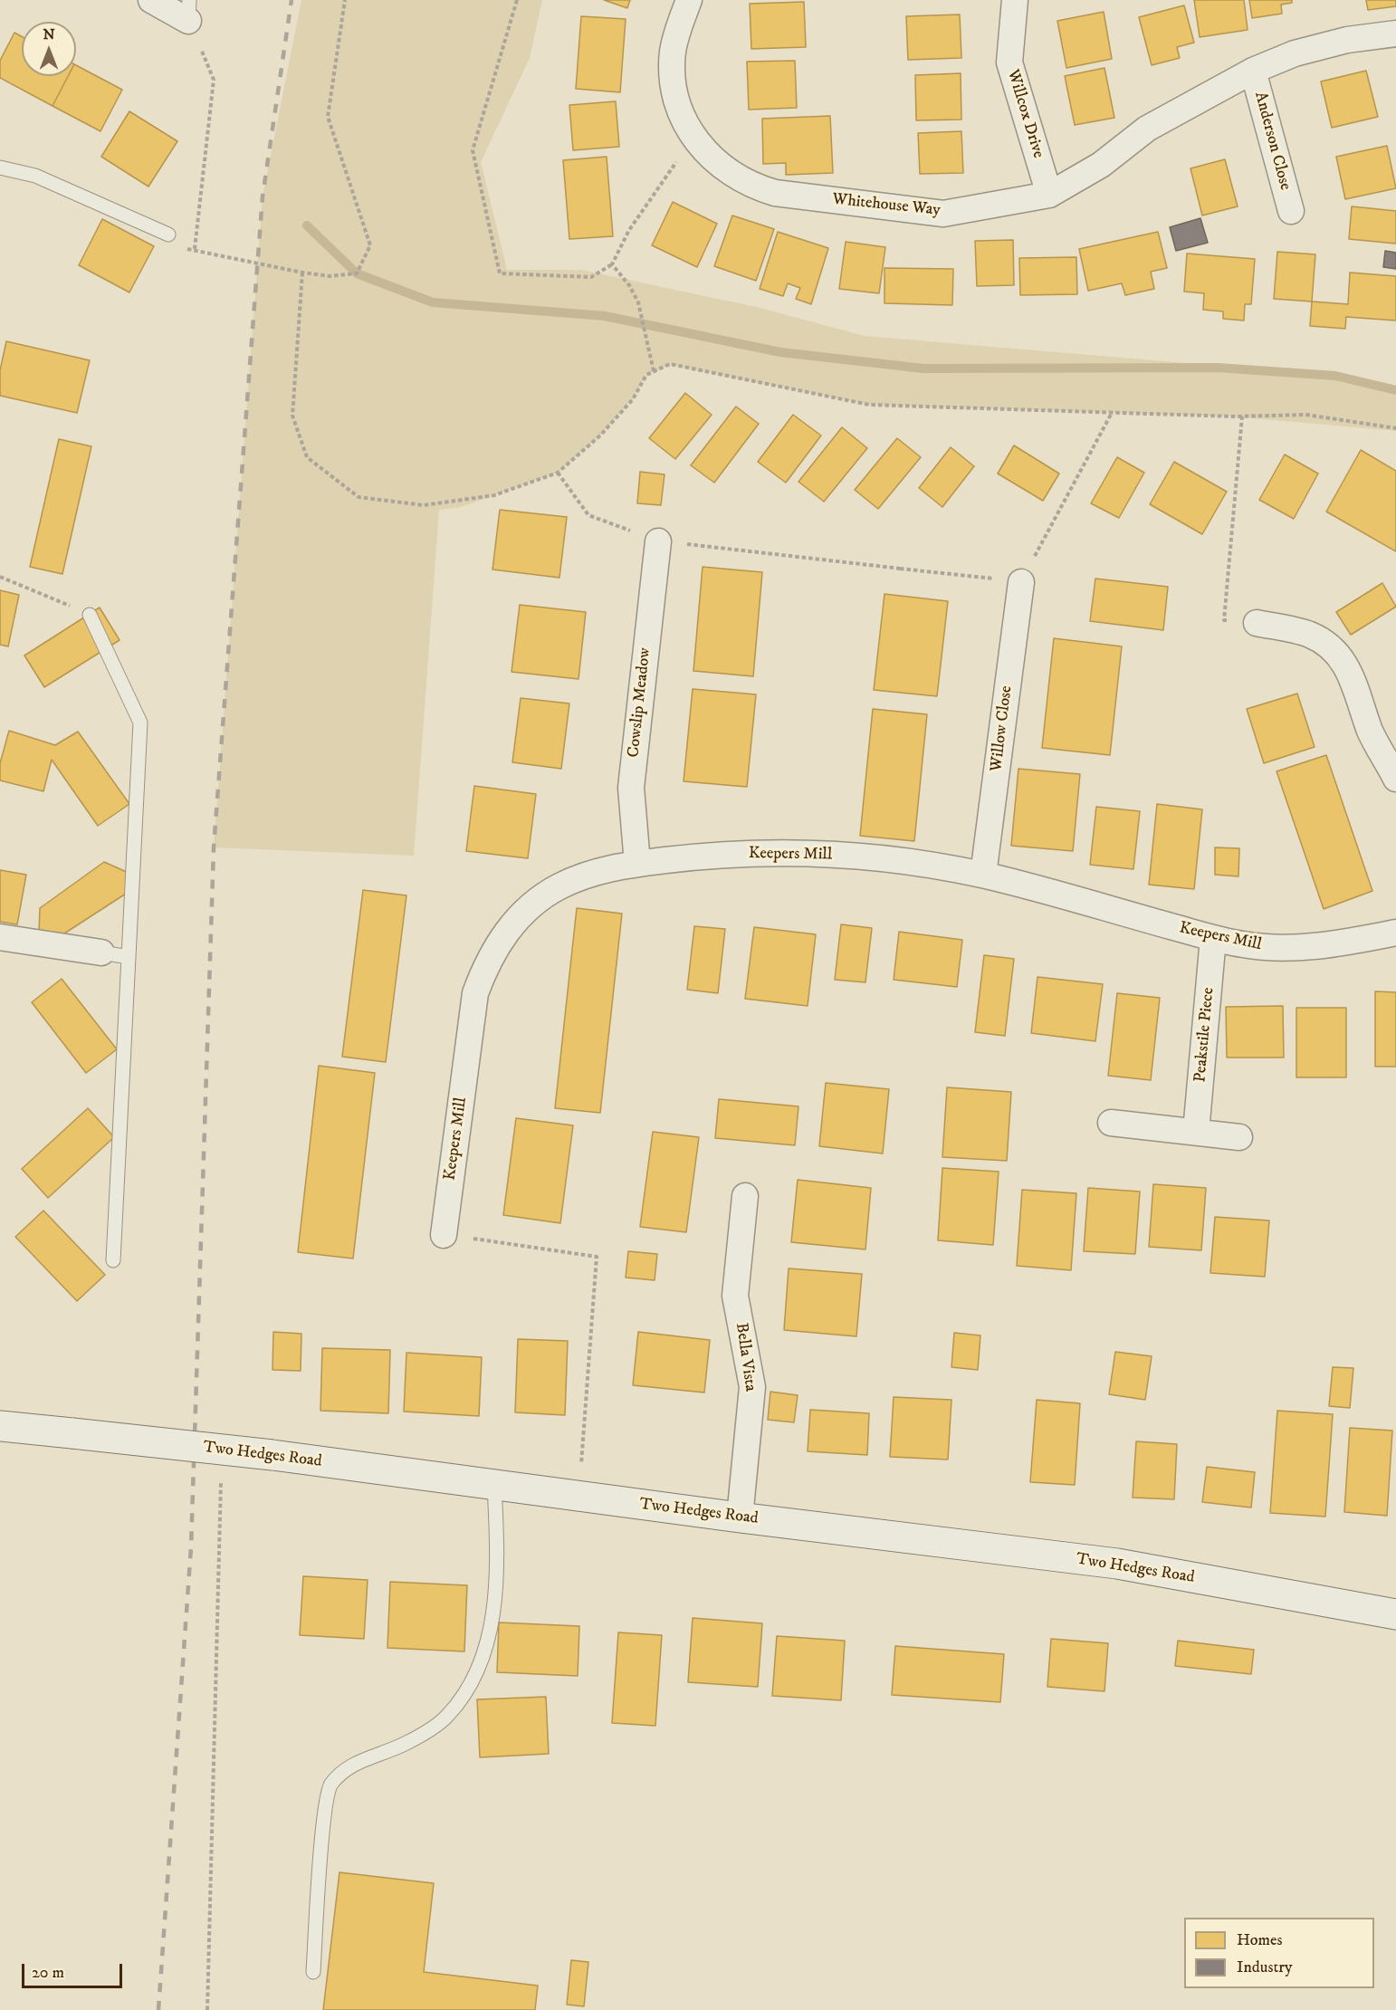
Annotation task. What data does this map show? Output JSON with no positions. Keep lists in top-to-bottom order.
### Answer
{
  "streets": {
    "street": [
      "Willcox Drive",
      "Anderson Close",
      "Whitehouse Way",
      "Cowslip Meadow",
      "Willow Close",
      "Keepers Mill",
      "Peakstile Piece",
      "Bella Vista",
      "Two Hedges Road"
    ]
  },
  "crossings": [
    ["Willcox Drive", "Whitehouse Way"],
    ["Anderson Close", "Whitehouse Way"],
    ["Cowslip Meadow", "Keepers Mill"],
    ["Willow Close", "Keepers Mill"],
    ["Keepers Mill", "Peakstile Piece"],
    ["Bella Vista", "Two Hedges Road"]
  ],
  "legend": ["Homes", "Industry"],
  "scale_bar": "20 m",
  "north": "top"
}
